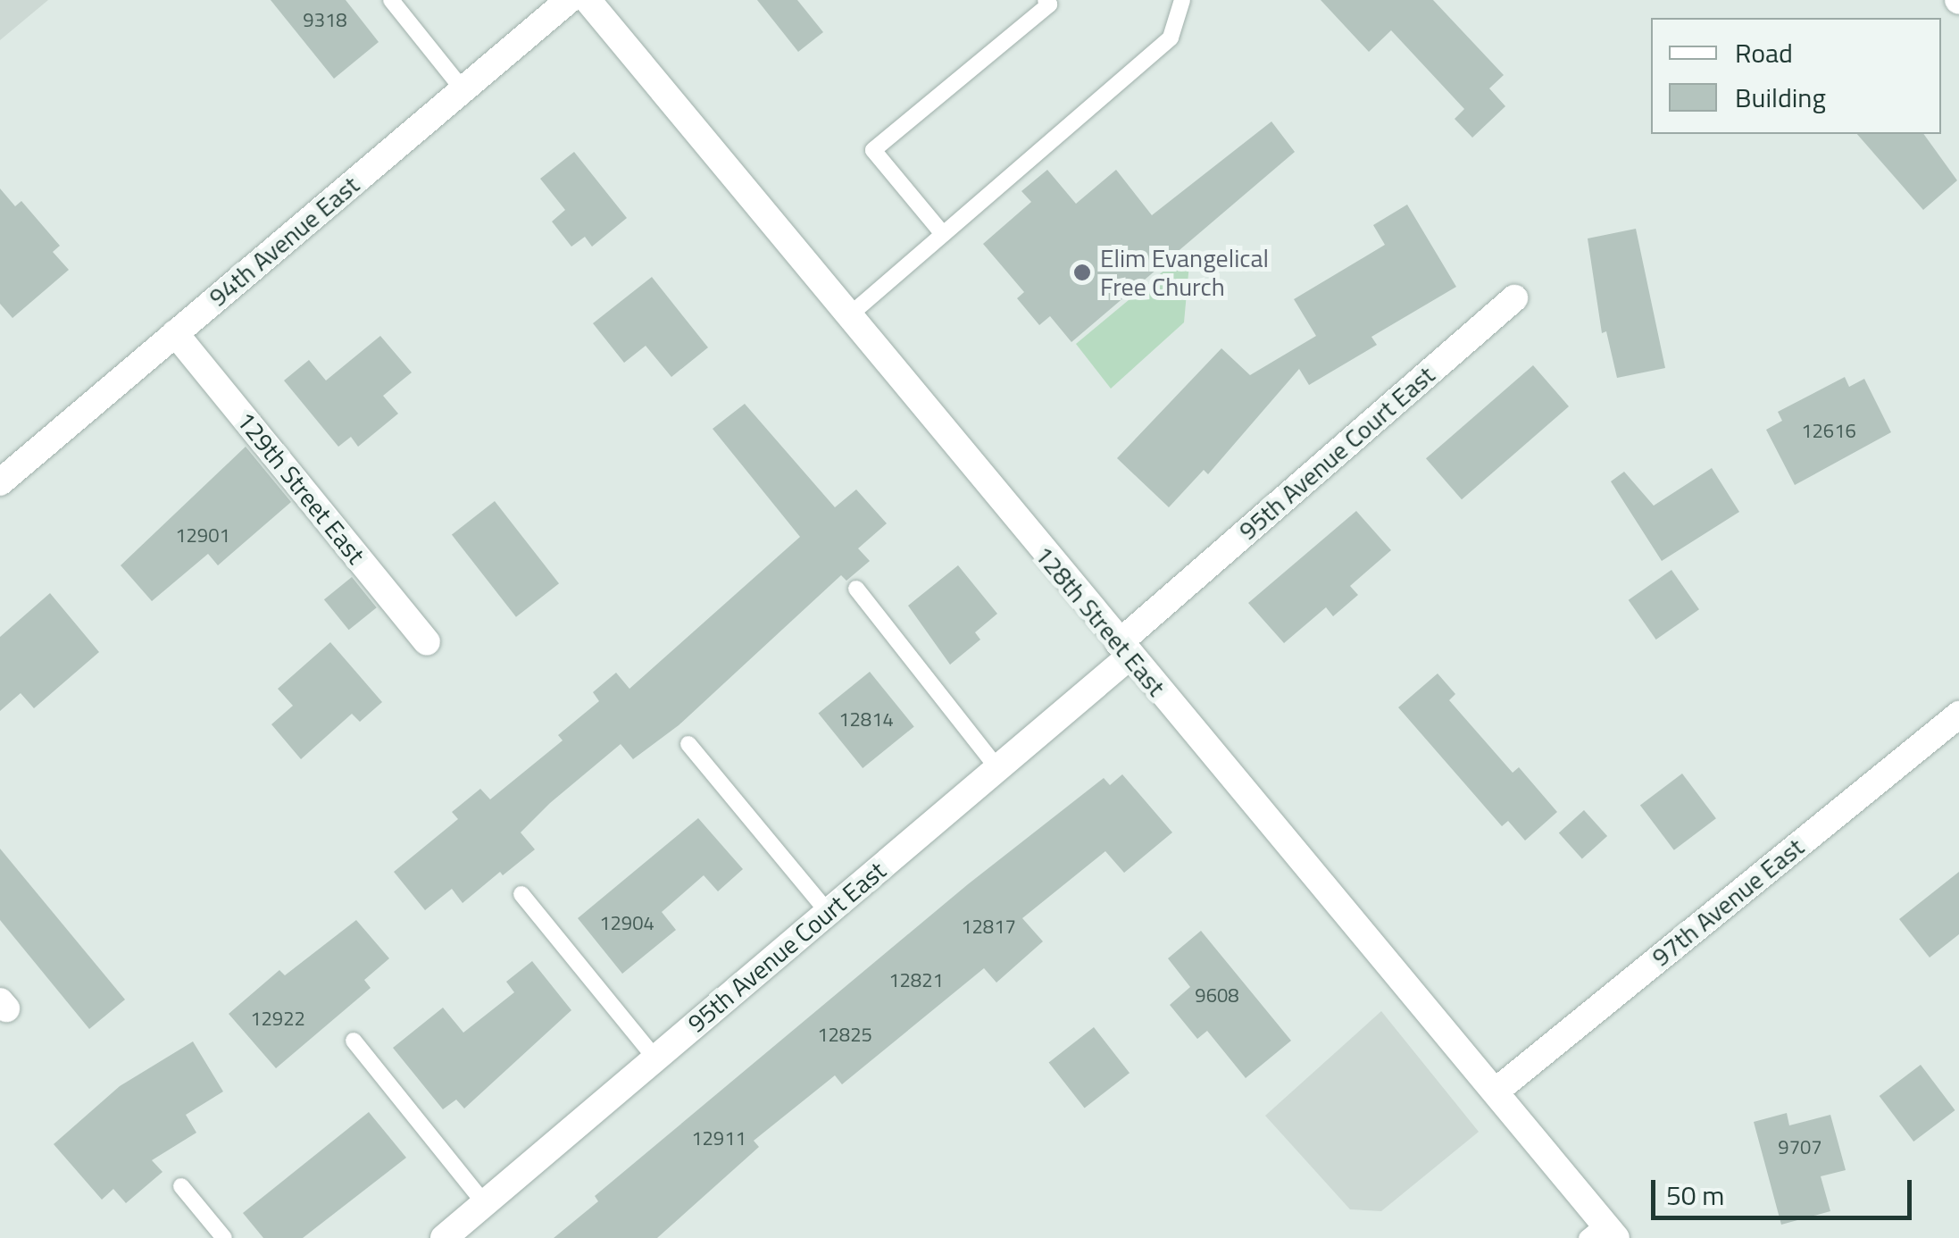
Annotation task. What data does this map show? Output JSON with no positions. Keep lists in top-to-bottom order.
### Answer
{
  "streets": {
    "street": [
      "94th Avenue East",
      "95th Avenue Court East",
      "129th Street East",
      "128th Street East",
      "97th Avenue East"
    ]
  },
  "crossings": [
    ["94th Avenue East", "129th Street East"],
    ["95th Avenue Court East", "128th Street East"],
    ["128th Street East", "97th Avenue East"]
  ],
  "places": ["Elim Evangelical Free Church"],
  "house_numbers": [
    "9318",
    "12616",
    "12901",
    "12814",
    "12904",
    "12817",
    "12821",
    "9608",
    "12922",
    "12825",
    "12911",
    "9707"
  ],
  "legend": ["Road", "Building"],
  "scale_bar": "50 m"
}
